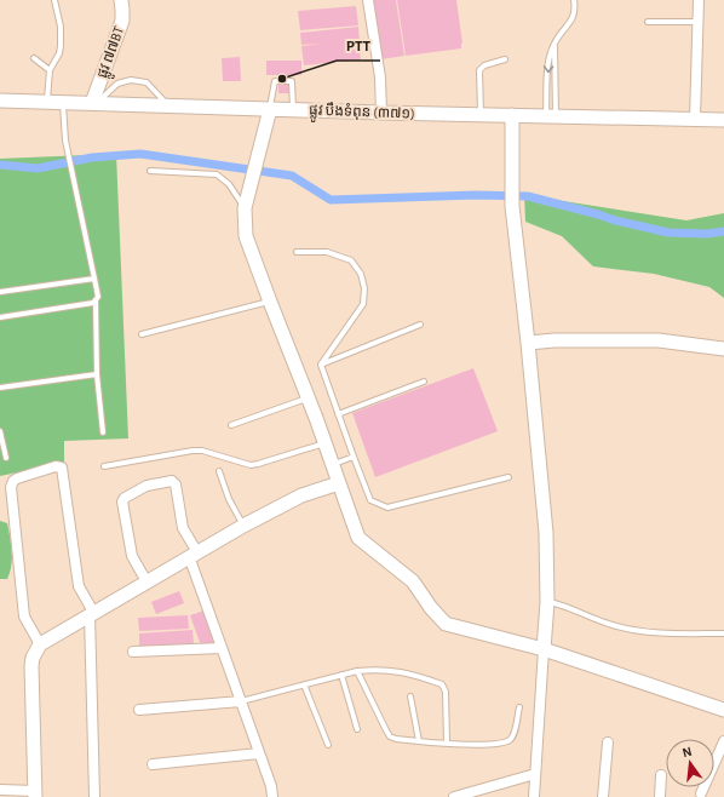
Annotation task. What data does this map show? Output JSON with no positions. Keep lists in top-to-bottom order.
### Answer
{
  "streets": {
    "street": ["ផ្លូវ ៧៧BT", "ផ្លូវ បឹងទំពុន (៣៧១)"]
  },
  "crossings": [
    ["ផ្លូវ ៧៧BT", "ផ្លូវ បឹងទំពុន (៣៧១)"]
  ],
  "places": ["PTT"],
  "north": "top"
}
